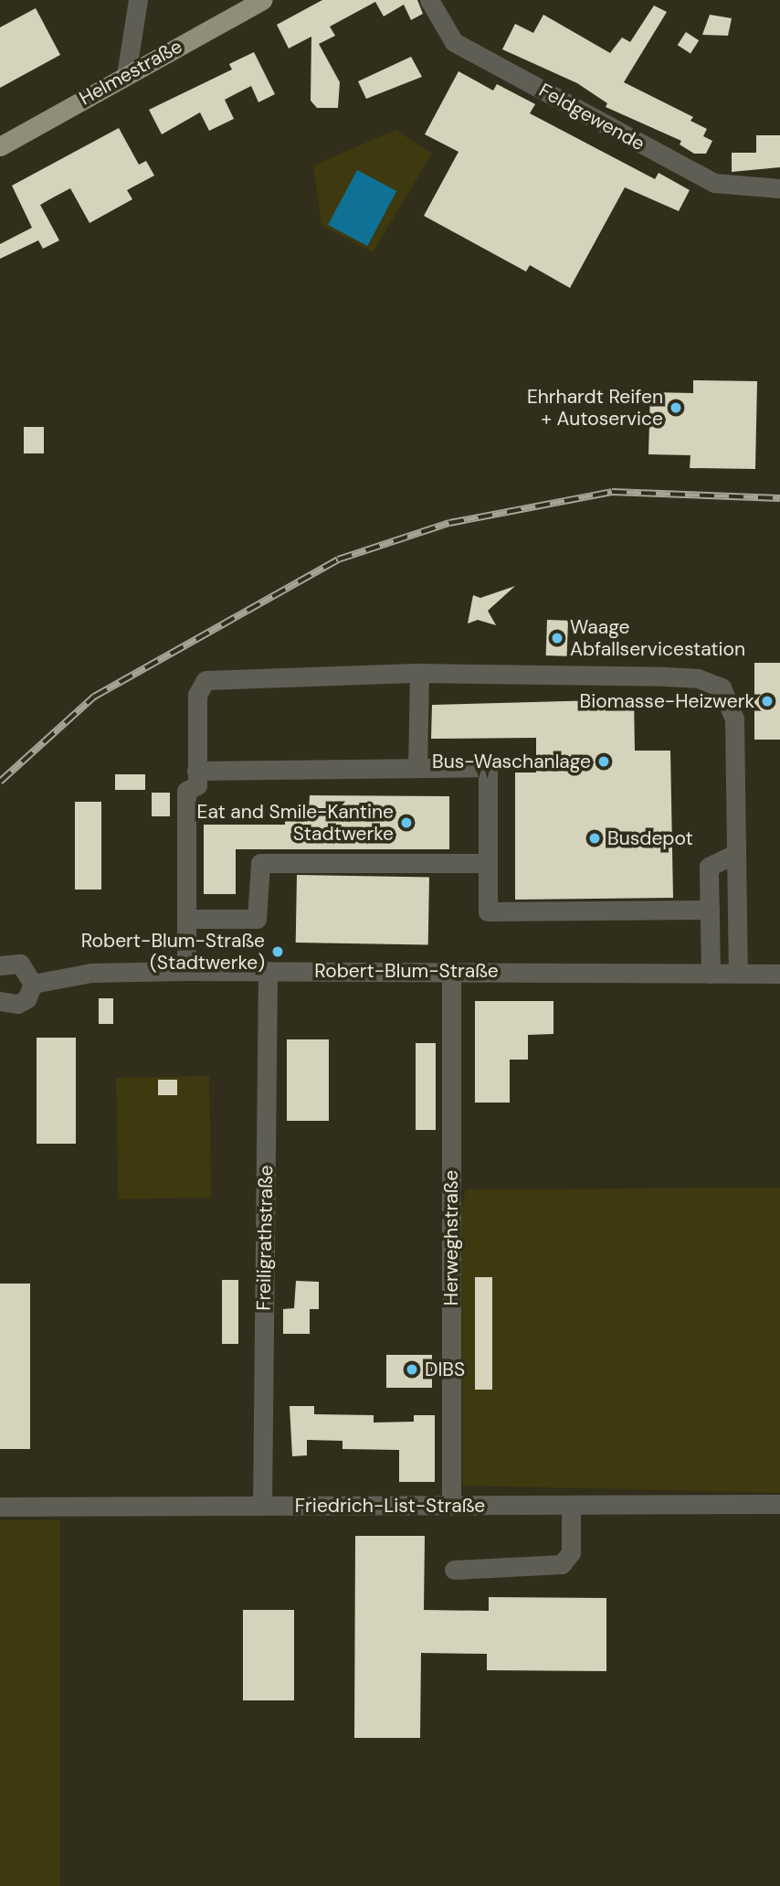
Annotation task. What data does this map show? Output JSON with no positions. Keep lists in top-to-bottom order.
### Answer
{
  "streets": {
    "main road": ["Helmestraße"],
    "street": [
      "Feldgewende",
      "Robert-Blum-Straße",
      "Freiligrathstraße",
      "Herweghstraße",
      "Friedrich-List-Straße"
    ]
  },
  "crossings": [
    ["Robert-Blum-Straße", "Freiligrathstraße"],
    ["Robert-Blum-Straße", "Herweghstraße"],
    ["Freiligrathstraße", "Friedrich-List-Straße"],
    ["Herweghstraße", "Friedrich-List-Straße"]
  ],
  "places": [
    "Ehrhardt Reifen + Autoservice",
    "Waage Abfallservicestation",
    "Biomasse-Heizwerk",
    "Bus-Waschanlage",
    "Eat and Smile-Kantine Stadtwerke",
    "Busdepot",
    "Robert-Blum-Straße (Stadtwerke)",
    "DIBS"
  ]
}
